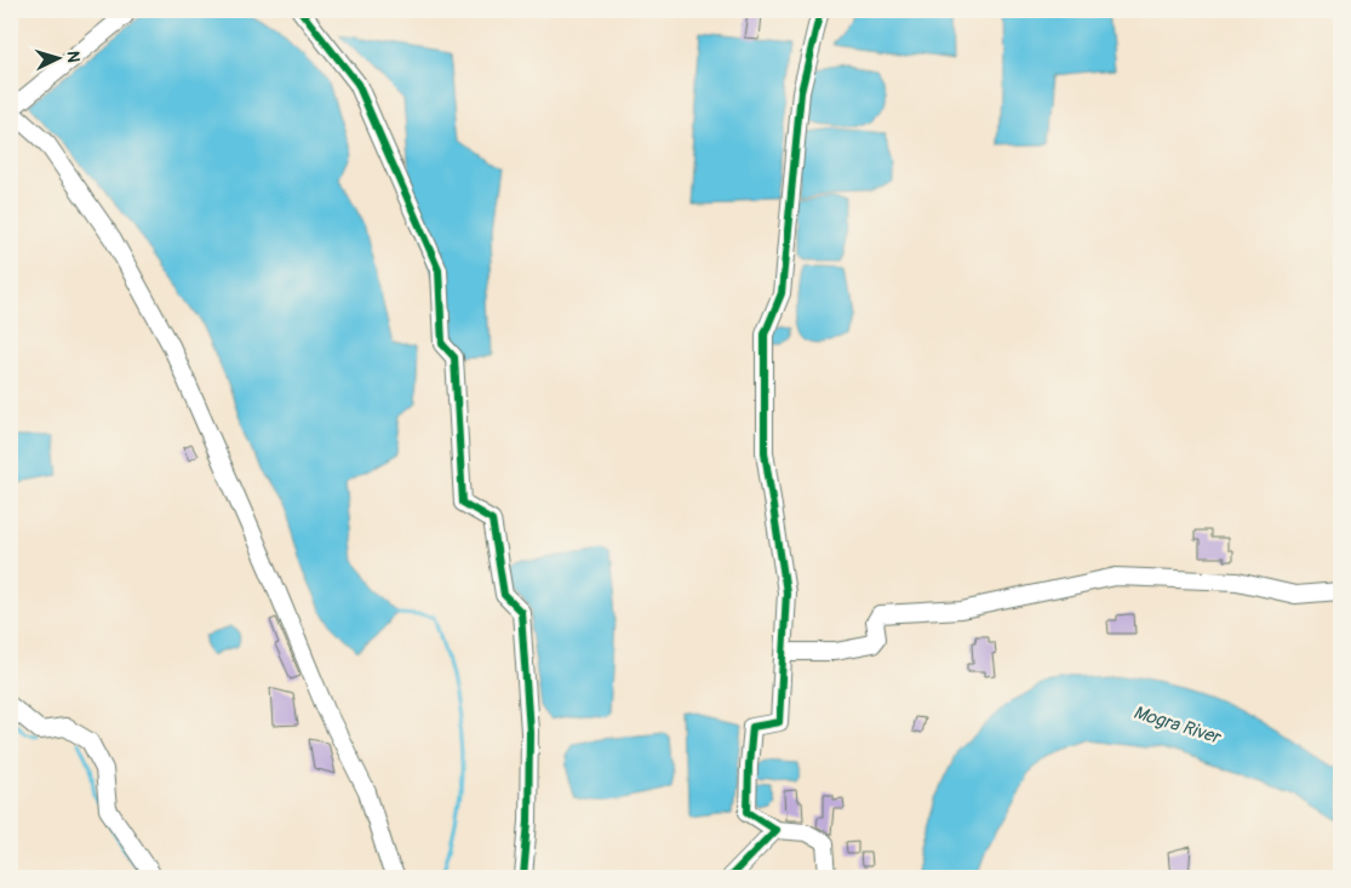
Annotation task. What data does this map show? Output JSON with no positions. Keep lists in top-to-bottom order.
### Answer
{
  "water": ["Mogra River"],
  "north": "right"
}
